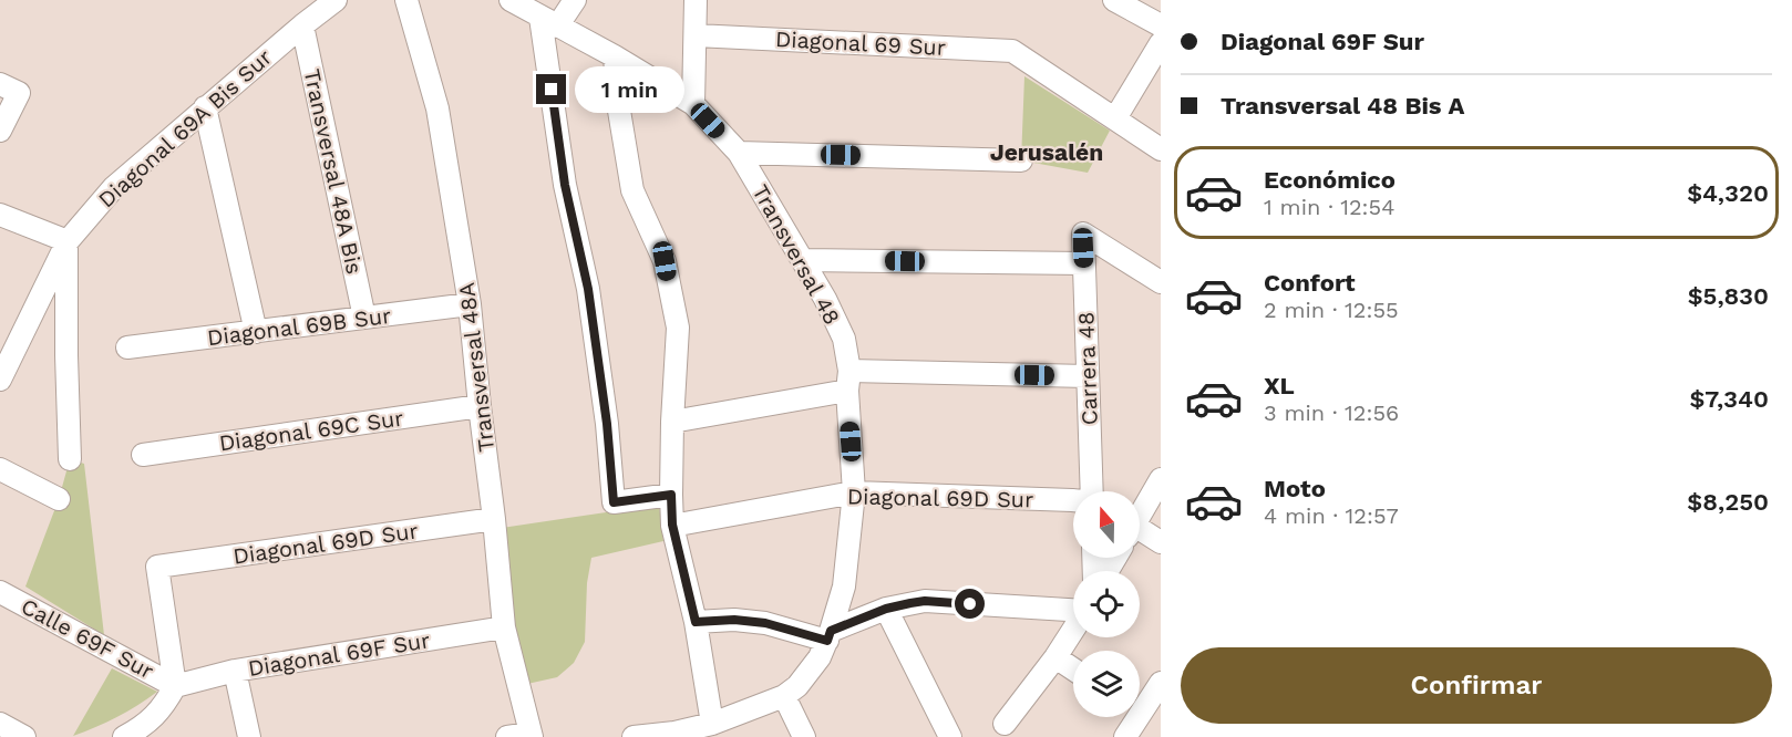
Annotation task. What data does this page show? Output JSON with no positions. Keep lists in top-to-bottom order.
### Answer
{
  "streets": {
    "street": [
      "Diagonal 69 Sur",
      "Diagonal 69A Bis Sur",
      "Transversal 48A Bis",
      "Transversal 48",
      "Diagonal 69B Sur",
      "Transversal 48A",
      "Carrera 48",
      "Diagonal 69C Sur",
      "Diagonal 69D Sur",
      "Calle 69F Sur",
      "Diagonal 69F Sur"
    ]
  },
  "crossings": [
    ["Diagonal 69A Bis Sur", "Transversal 48A Bis"],
    ["Transversal 48A Bis", "Diagonal 69B Sur"],
    ["Transversal 48", "Diagonal 69D Sur"],
    ["Diagonal 69B Sur", "Transversal 48A"],
    ["Transversal 48A", "Diagonal 69C Sur"],
    ["Transversal 48A", "Diagonal 69D Sur"],
    ["Transversal 48A", "Diagonal 69F Sur"],
    ["Diagonal 69D Sur", "Calle 69F Sur"],
    ["Diagonal 69D Sur", "Diagonal 69F Sur"],
    ["Calle 69F Sur", "Diagonal 69F Sur"]
  ],
  "districts": ["Jerusalén"],
  "north": "top",
  "page": {
    "banner": ["Diagonal 69F Sur", "Transversal 48 Bis A"],
    "bubble": "1 min",
    "list": [
      {
        "name": "Económico",
        "note": "1 min · 12:54",
        "value": "$4,320"
      },
      {
        "name": "Confort",
        "note": "2 min · 12:55",
        "value": "$5,830"
      },
      {
        "name": "XL",
        "note": "3 min · 12:56",
        "value": "$7,340"
      },
      {
        "name": "Moto",
        "note": "4 min · 12:57",
        "value": "$8,250"
      }
    ],
    "buttons": "Confirmar"
  }
}
